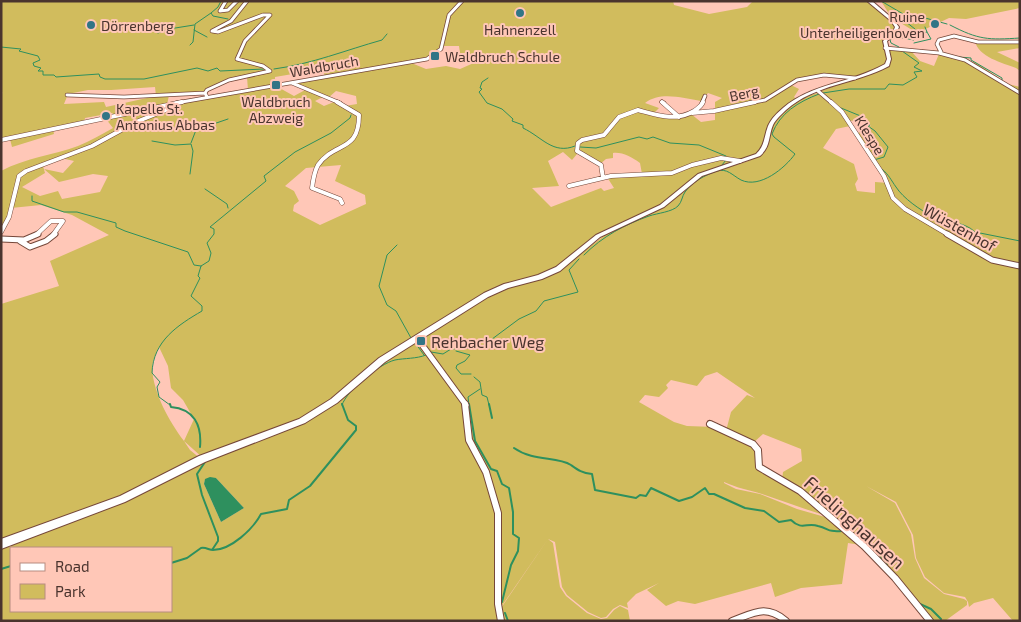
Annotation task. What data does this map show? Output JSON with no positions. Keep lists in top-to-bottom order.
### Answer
{
  "streets": {
    "street": [
      "Waldbruch",
      "Berg",
      "Klespe",
      "Wüstenhof",
      "Frielinghausen"
    ]
  },
  "crossings": [
    ["Klespe", "Wüstenhof"]
  ],
  "places": {
    "other": [
      "Hahnenzell",
      "Ruine Unterheiligenhoven",
      "Dörrenberg",
      "Kapelle St. Antonius Abbas"
    ],
    "transit": ["Waldbruch Schule", "Waldbruch Abzweig", "Rehbacher Weg"]
  },
  "legend": ["Road", "Park"]
}
